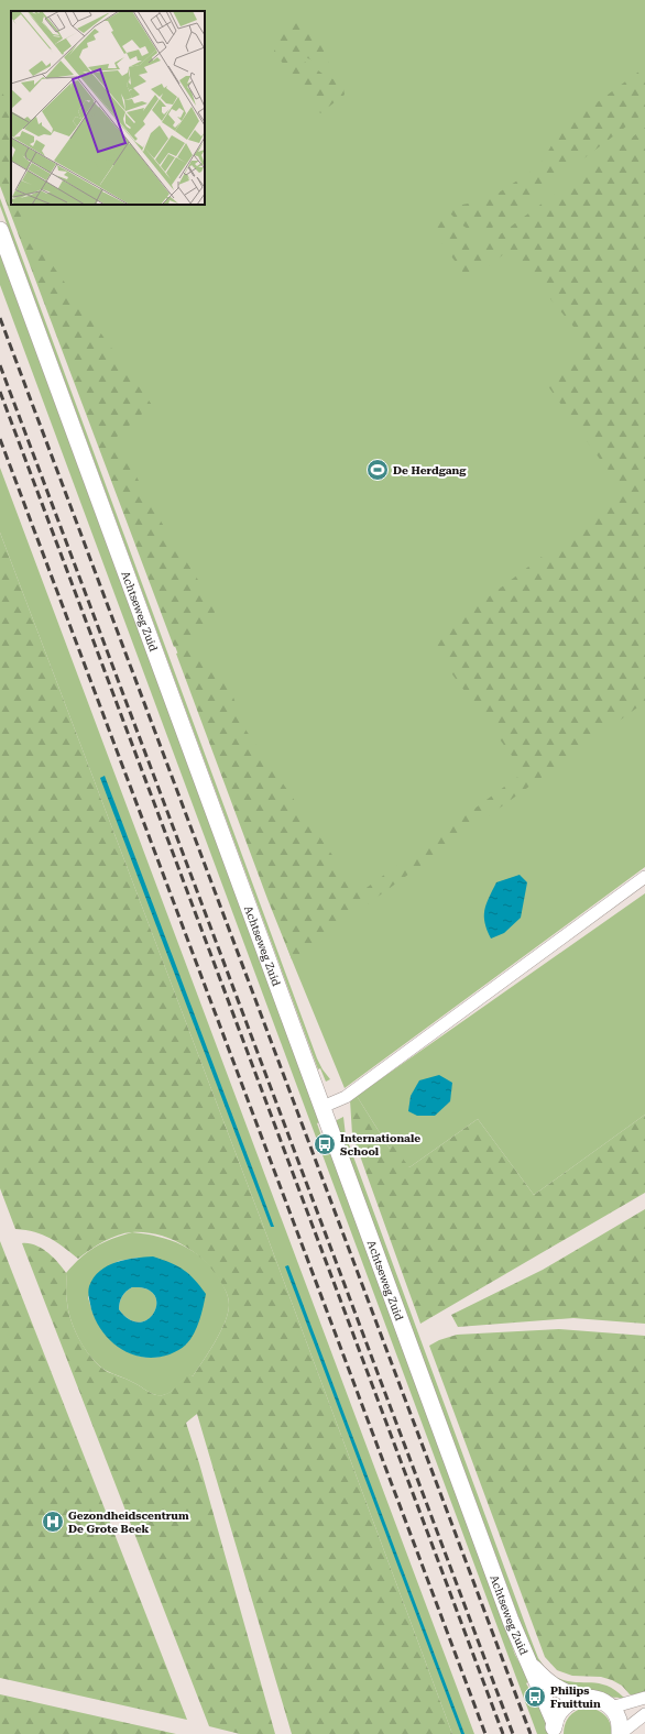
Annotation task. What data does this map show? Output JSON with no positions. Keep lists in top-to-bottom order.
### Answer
{
  "streets": {
    "street": ["Achtseweg Zuid"]
  },
  "places": {
    "sports": ["De Herdgang"],
    "bus stop": ["Internationale School", "Philips Fruittuin"],
    "hospital": ["Gezondheidscentrum De Grote Beek"]
  }
}
